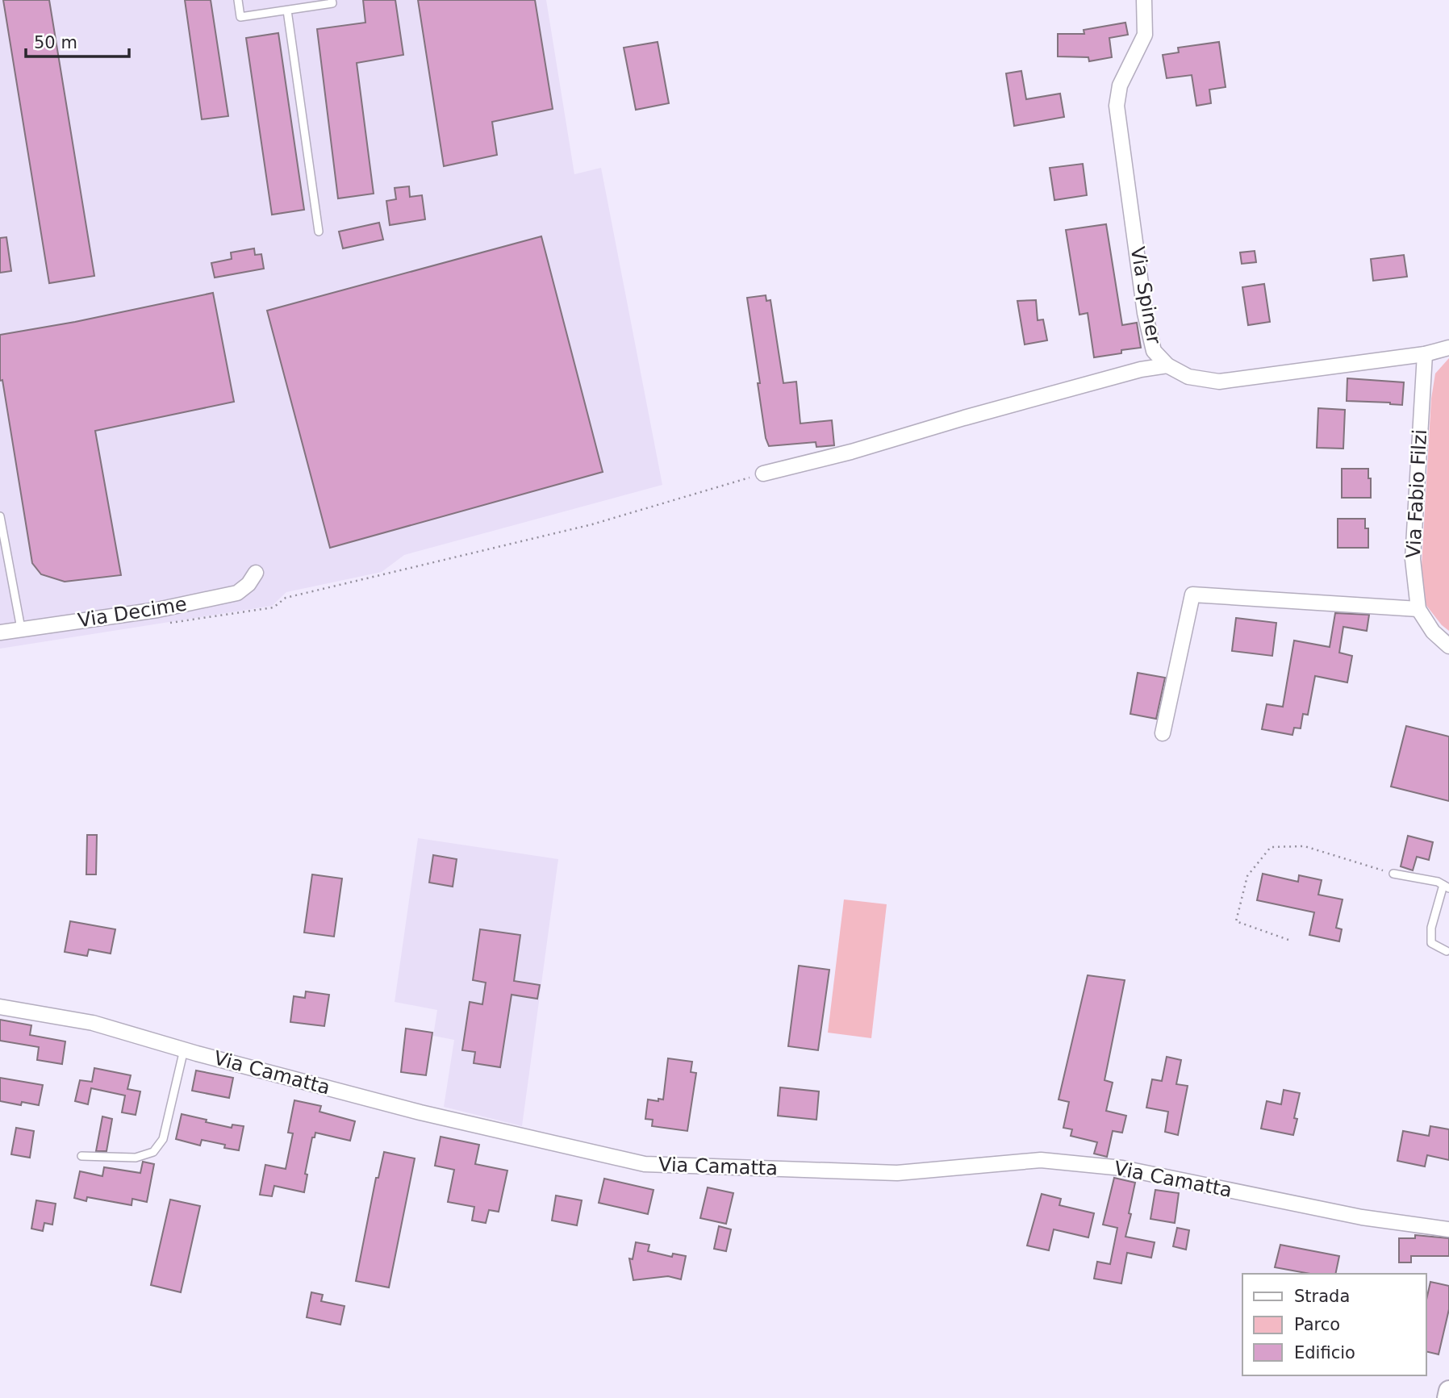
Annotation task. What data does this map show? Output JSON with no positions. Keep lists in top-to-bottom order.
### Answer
{
  "streets": {
    "street": [
      "Via Spiner",
      "Via Fabio Filzi",
      "Via Decime",
      "Via Camatta"
    ]
  },
  "crossings": [
    ["Via Spiner", "Via Fabio Filzi"]
  ],
  "legend": ["Strada", "Parco", "Edificio"],
  "scale_bar": "50 m"
}
